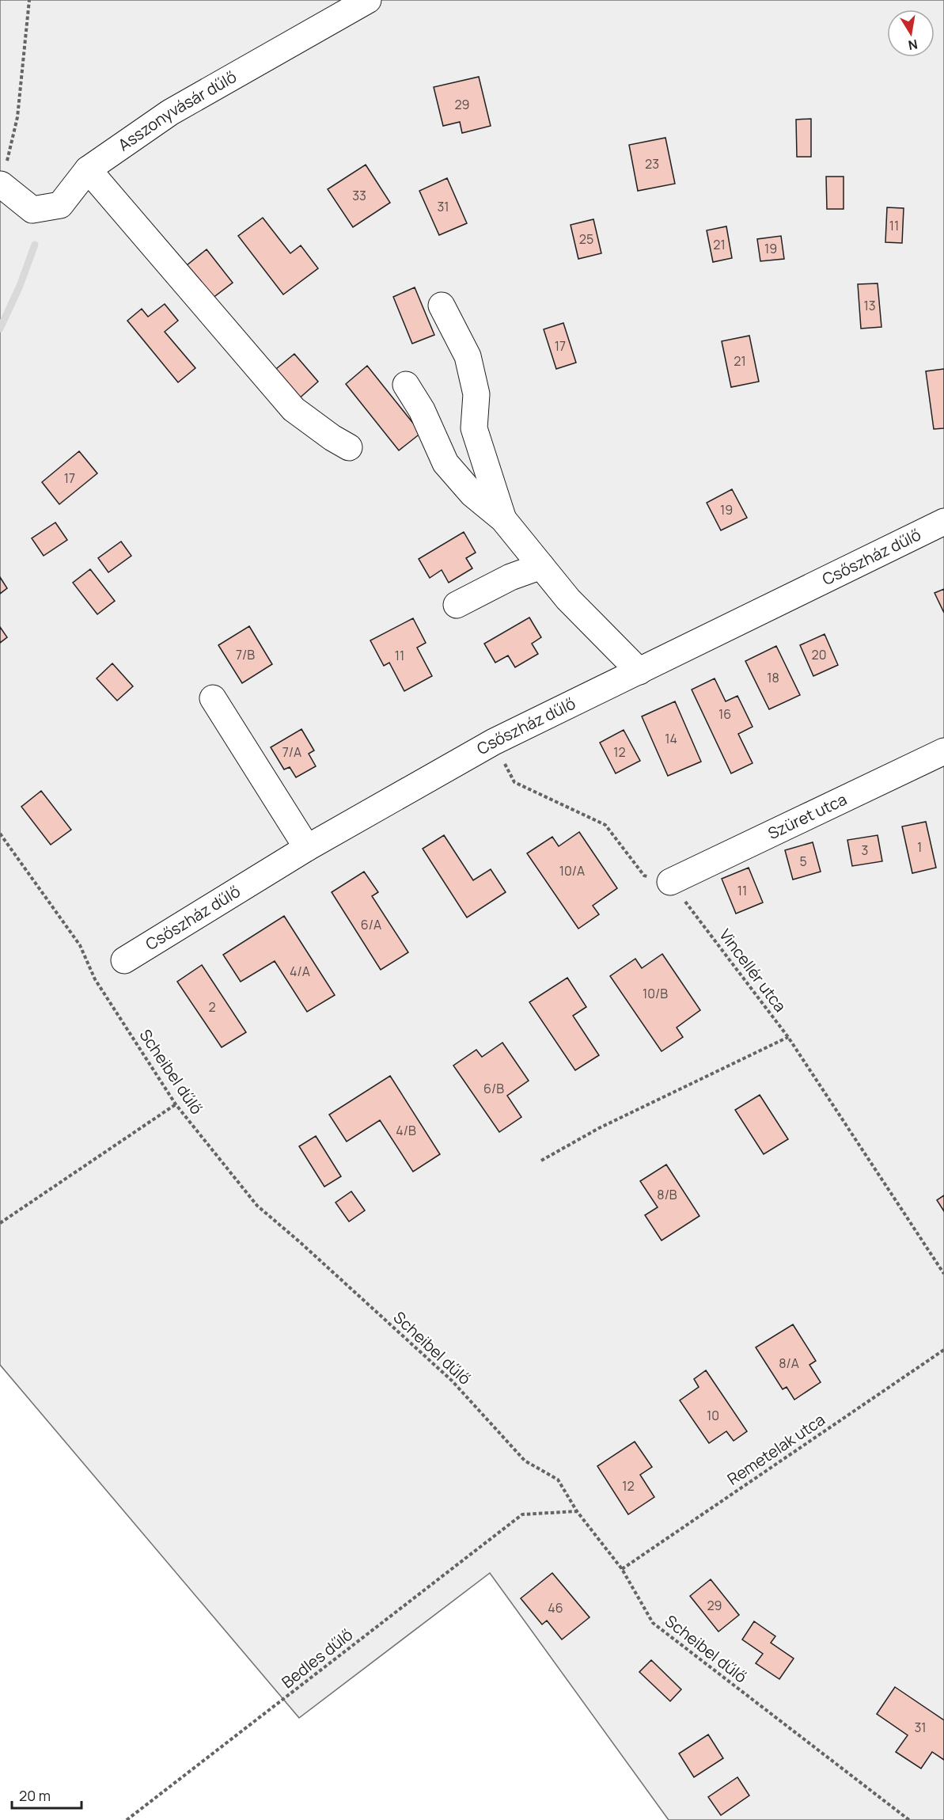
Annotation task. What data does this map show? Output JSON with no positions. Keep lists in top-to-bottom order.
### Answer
{
  "streets": {
    "street": ["Asszonyvásár dűlő", "Csőszház dűlő", "Szüret utca"],
    "path": [
      "Vincellér utca",
      "Scheibel dűlő",
      "Remetelak utca",
      "Bedles dűlő"
    ]
  },
  "crossings": [
    ["Szüret utca", "Vincellér utca"],
    ["Scheibel dűlő", "Remetelak utca"],
    ["Scheibel dűlő", "Bedles dűlő"]
  ],
  "house_numbers": [
    "29",
    "23",
    "33",
    "31",
    "11",
    "25",
    "21",
    "19",
    "13",
    "17",
    "21",
    "17",
    "19",
    "7/B",
    "20",
    "11",
    "18",
    "16",
    "14",
    "7/A",
    "12",
    "1",
    "3",
    "5",
    "10/A",
    "11",
    "6/A",
    "4/A",
    "10/B",
    "2",
    "6/B",
    "4/B",
    "8/B",
    "8/A",
    "10",
    "12",
    "29",
    "46",
    "31"
  ],
  "scale_bar": "20 m",
  "north": "bottom"
}
